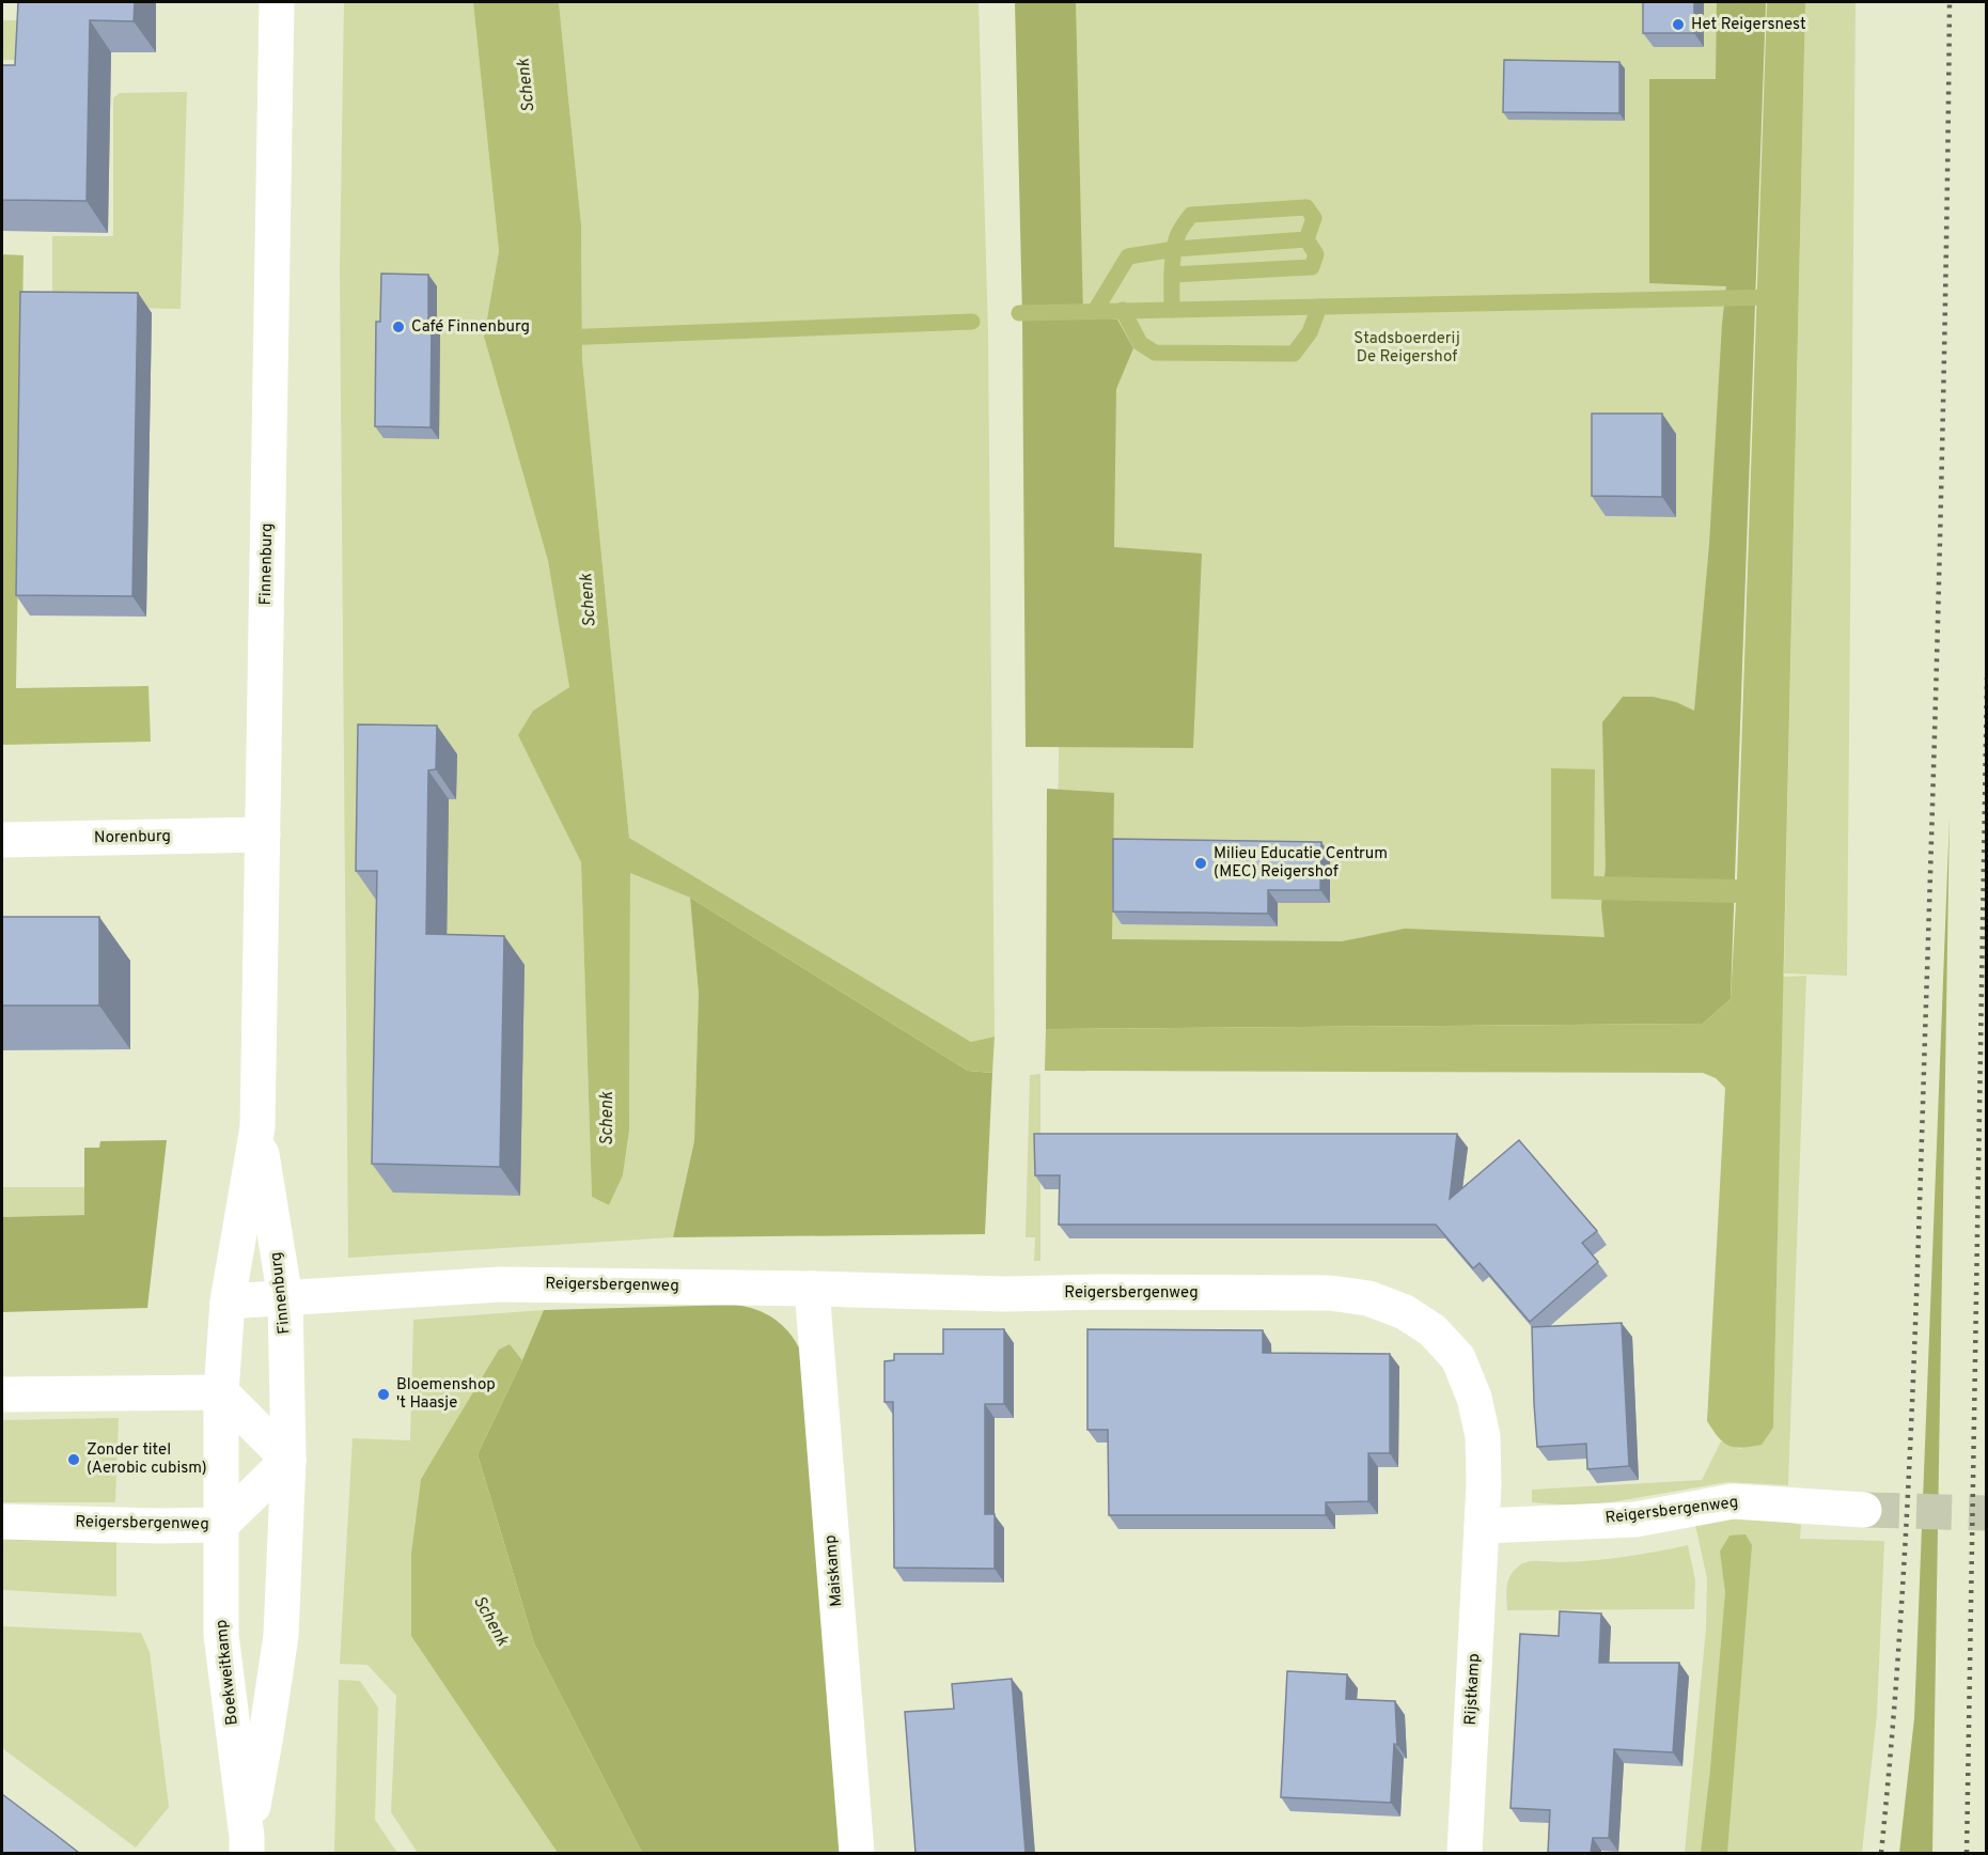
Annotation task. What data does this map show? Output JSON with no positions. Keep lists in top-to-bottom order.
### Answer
{
  "streets": {
    "street": [
      "Finnenburg",
      "Norenburg",
      "Reigersbergenweg",
      "Maiskamp",
      "Boekweitkamp",
      "Rijstkamp"
    ]
  },
  "crossings": [
    ["Finnenburg", "Norenburg"],
    ["Finnenburg", "Reigersbergenweg"],
    ["Finnenburg", "Boekweitkamp"],
    ["Reigersbergenweg", "Maiskamp"],
    ["Reigersbergenweg", "Boekweitkamp"],
    ["Reigersbergenweg", "Rijstkamp"]
  ],
  "water": ["Schenk"],
  "parks": ["Stadsboerderij De Reigershof"],
  "places": [
    "Het Reigersnest",
    "Café Finnenburg",
    "Milieu Educatie Centrum (MEC) Reigershof",
    "Bloemenshop 't Haasje",
    "Zonder titel (Aerobic cubism)"
  ]
}
